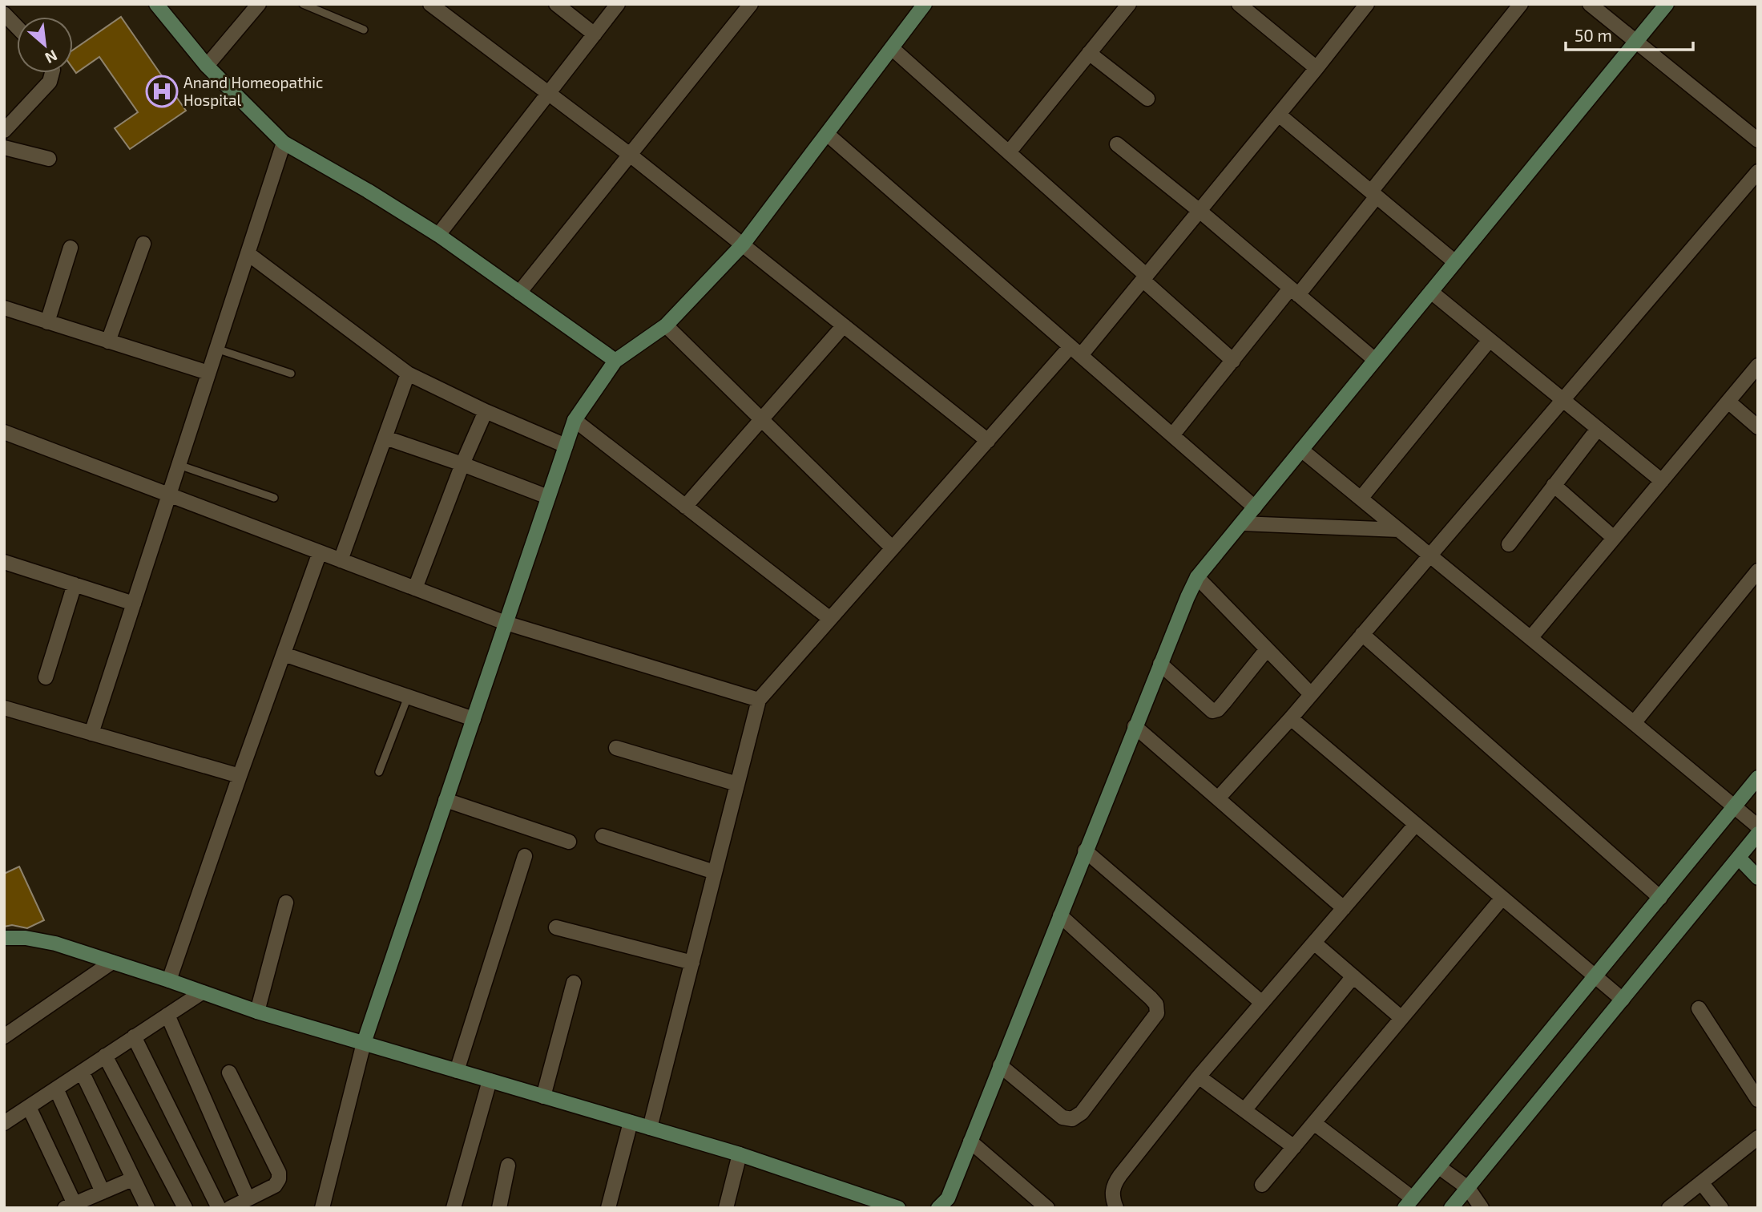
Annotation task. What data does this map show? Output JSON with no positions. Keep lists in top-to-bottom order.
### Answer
{
  "places": {
    "hospital": ["Anand Homeopathic Hospital"]
  },
  "scale_bar": "50 m",
  "north": "bottom right"
}
